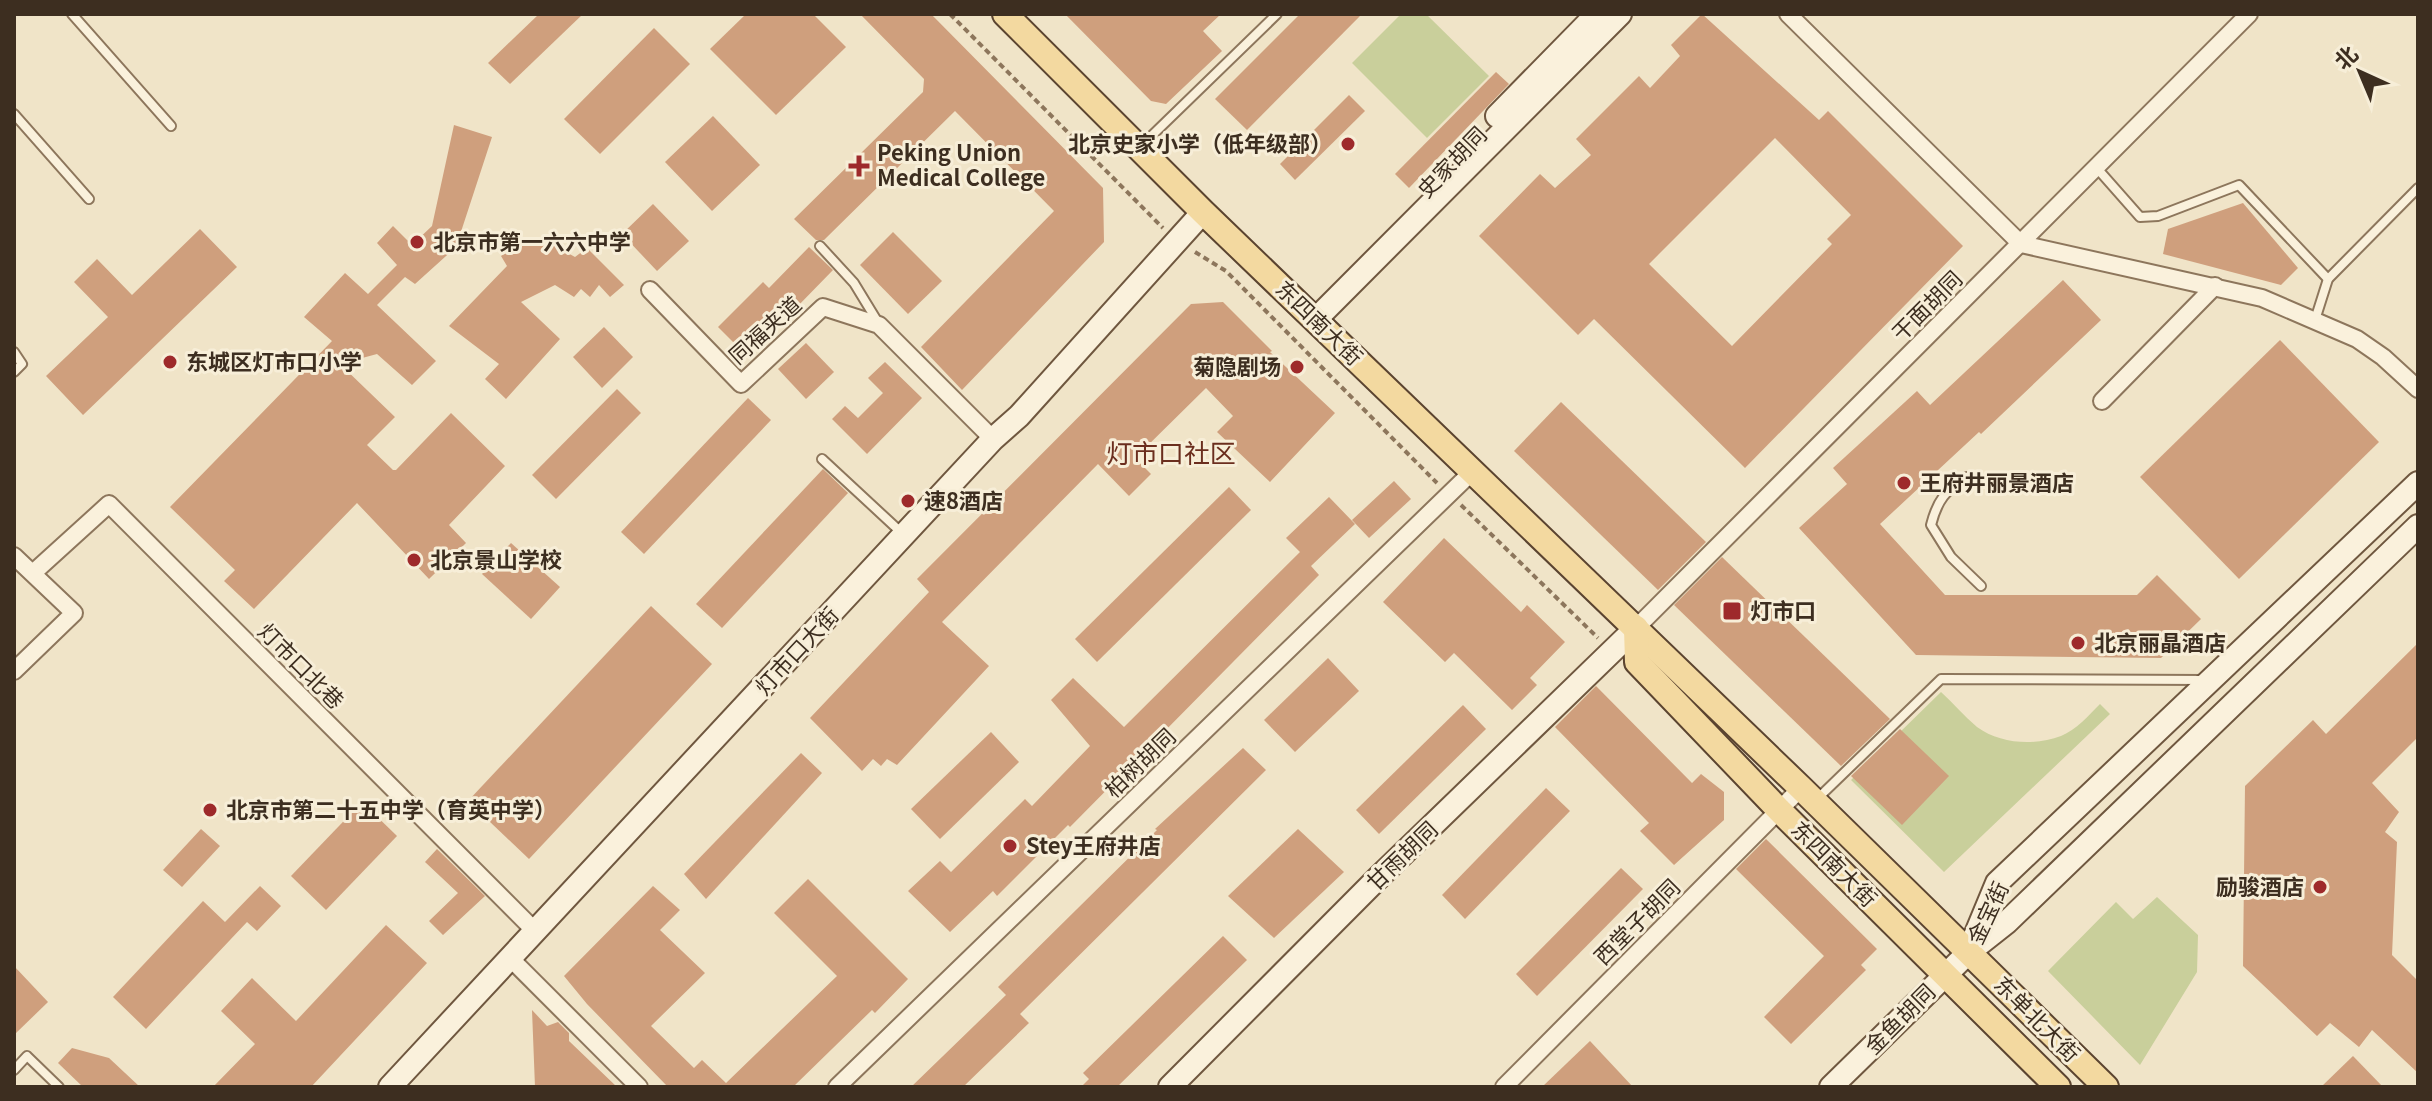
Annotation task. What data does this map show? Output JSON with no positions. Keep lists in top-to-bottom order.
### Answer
{
  "streets": {
    "main road": ["东四南大街", "东单北大街"],
    "street": [
      "史家胡同",
      "干面胡同",
      "同福夹道",
      "灯市口大街",
      "灯市口北巷",
      "柏树胡同",
      "甘雨胡同",
      "金宝街",
      "西堂子胡同",
      "金鱼胡同"
    ]
  },
  "crossings": [
    ["史家胡同", "东四南大街"],
    ["干面胡同", "东四南大街"],
    ["干面胡同", "甘雨胡同"],
    ["东四南大街", "灯市口大街"],
    ["东四南大街", "柏树胡同"],
    ["东四南大街", "甘雨胡同"],
    ["东四南大街", "金宝街"],
    ["东四南大街", "西堂子胡同"],
    ["东四南大街", "金鱼胡同"],
    ["东四南大街", "东单北大街"],
    ["同福夹道", "灯市口大街"],
    ["灯市口大街", "灯市口北巷"],
    ["金宝街", "金鱼胡同"],
    ["金宝街", "东单北大街"],
    ["金鱼胡同", "东单北大街"]
  ],
  "districts": ["灯市口社区"],
  "places": {
    "other": [
      "北京史家小学（低年级部）",
      "北京市第一六六中学",
      "东城区灯市口小学",
      "菊隐剧场",
      "王府井丽景酒店",
      "速8酒店",
      "北京景山学校",
      "北京丽晶酒店",
      "北京市第二十五中学（育英中学）",
      "Stey王府井店",
      "励骏酒店"
    ],
    "health": ["Peking Union Medical College"],
    "transit": ["灯市口"]
  },
  "north": "top left"
}
